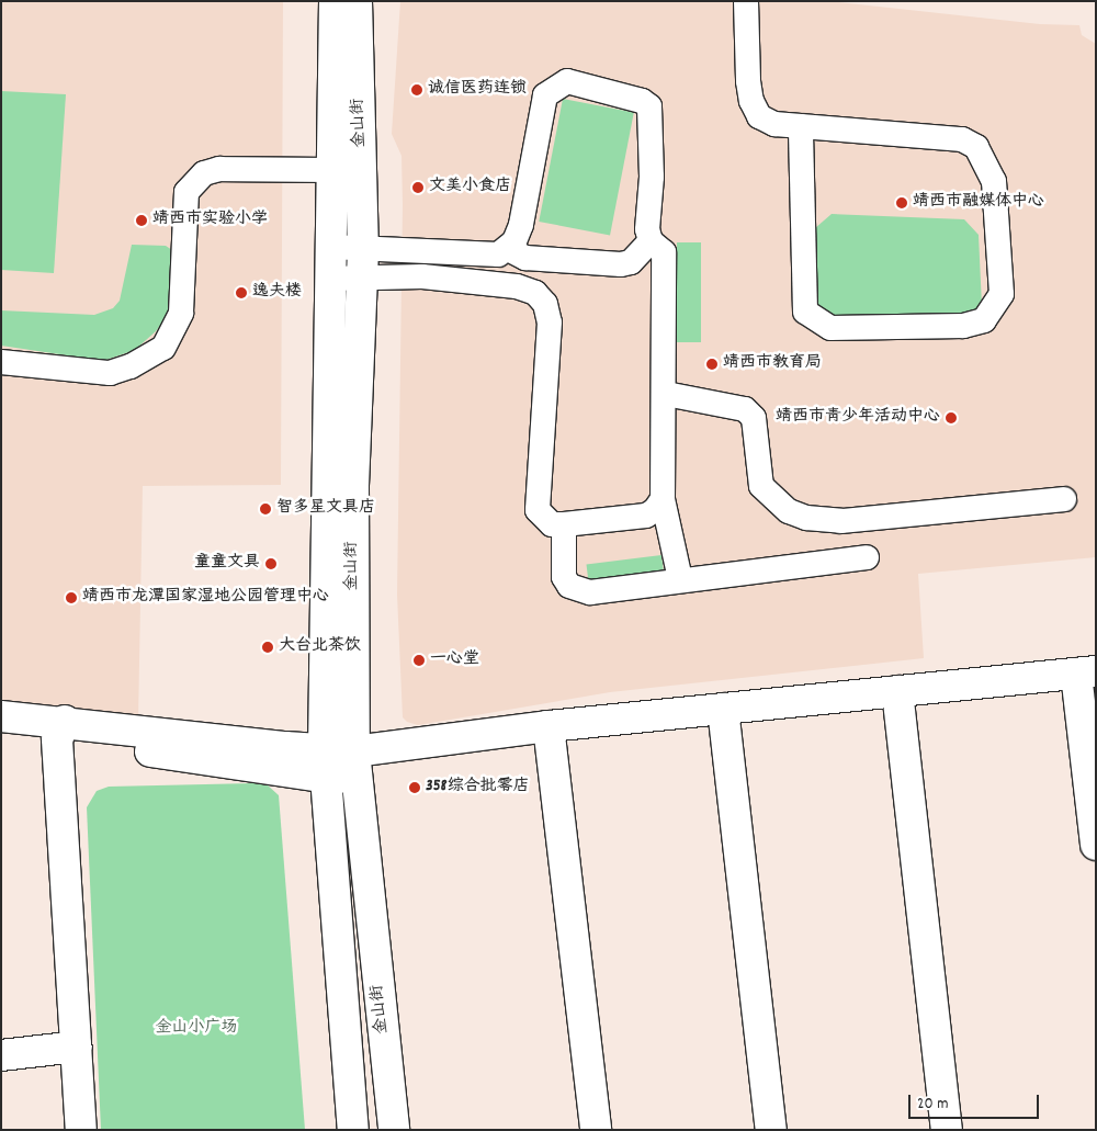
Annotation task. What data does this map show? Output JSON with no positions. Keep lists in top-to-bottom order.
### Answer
{
  "streets": {
    "street": ["金山街"]
  },
  "parks": ["金山小广场"],
  "places": [
    "诚信医药连锁",
    "文美小食店",
    "靖西市融媒体中心",
    "靖西市实验小学",
    "逸夫楼",
    "靖西市教育局",
    "靖西市青少年活动中心",
    "智多星文具店",
    "童童文具",
    "靖西市龙潭国家湿地公园管理中心",
    "大台北茶饮",
    "一心堂",
    "358综合批零店"
  ],
  "scale_bar": "20 m"
}
